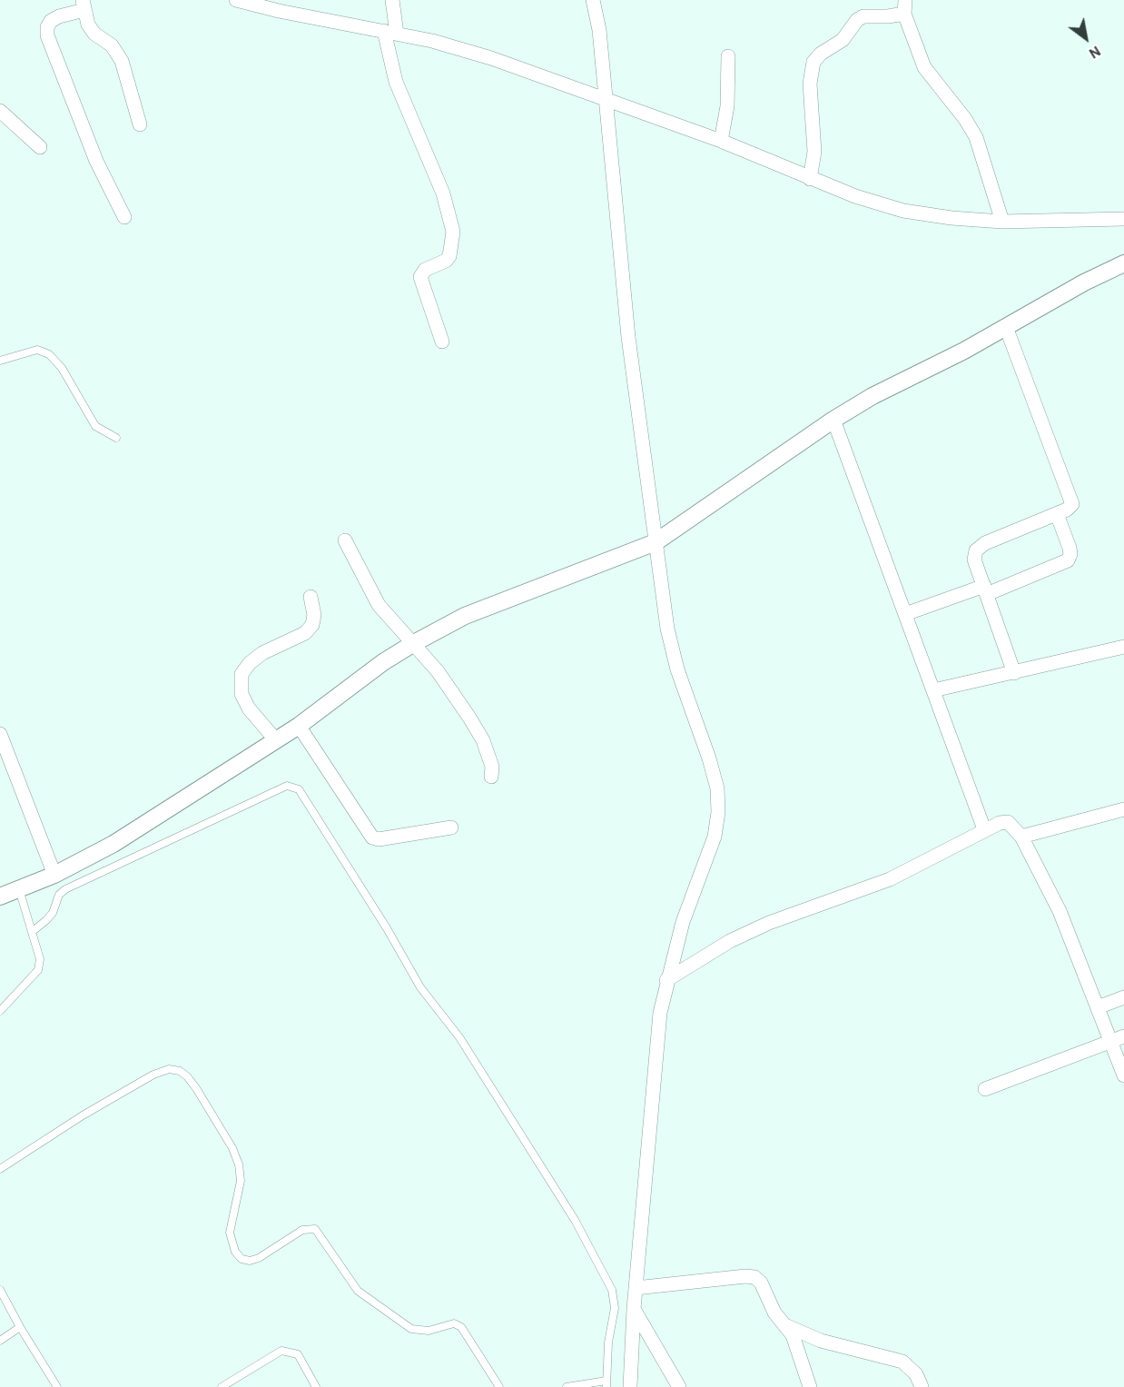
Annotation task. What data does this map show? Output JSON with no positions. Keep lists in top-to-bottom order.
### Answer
{
  "north": "bottom right"
}
